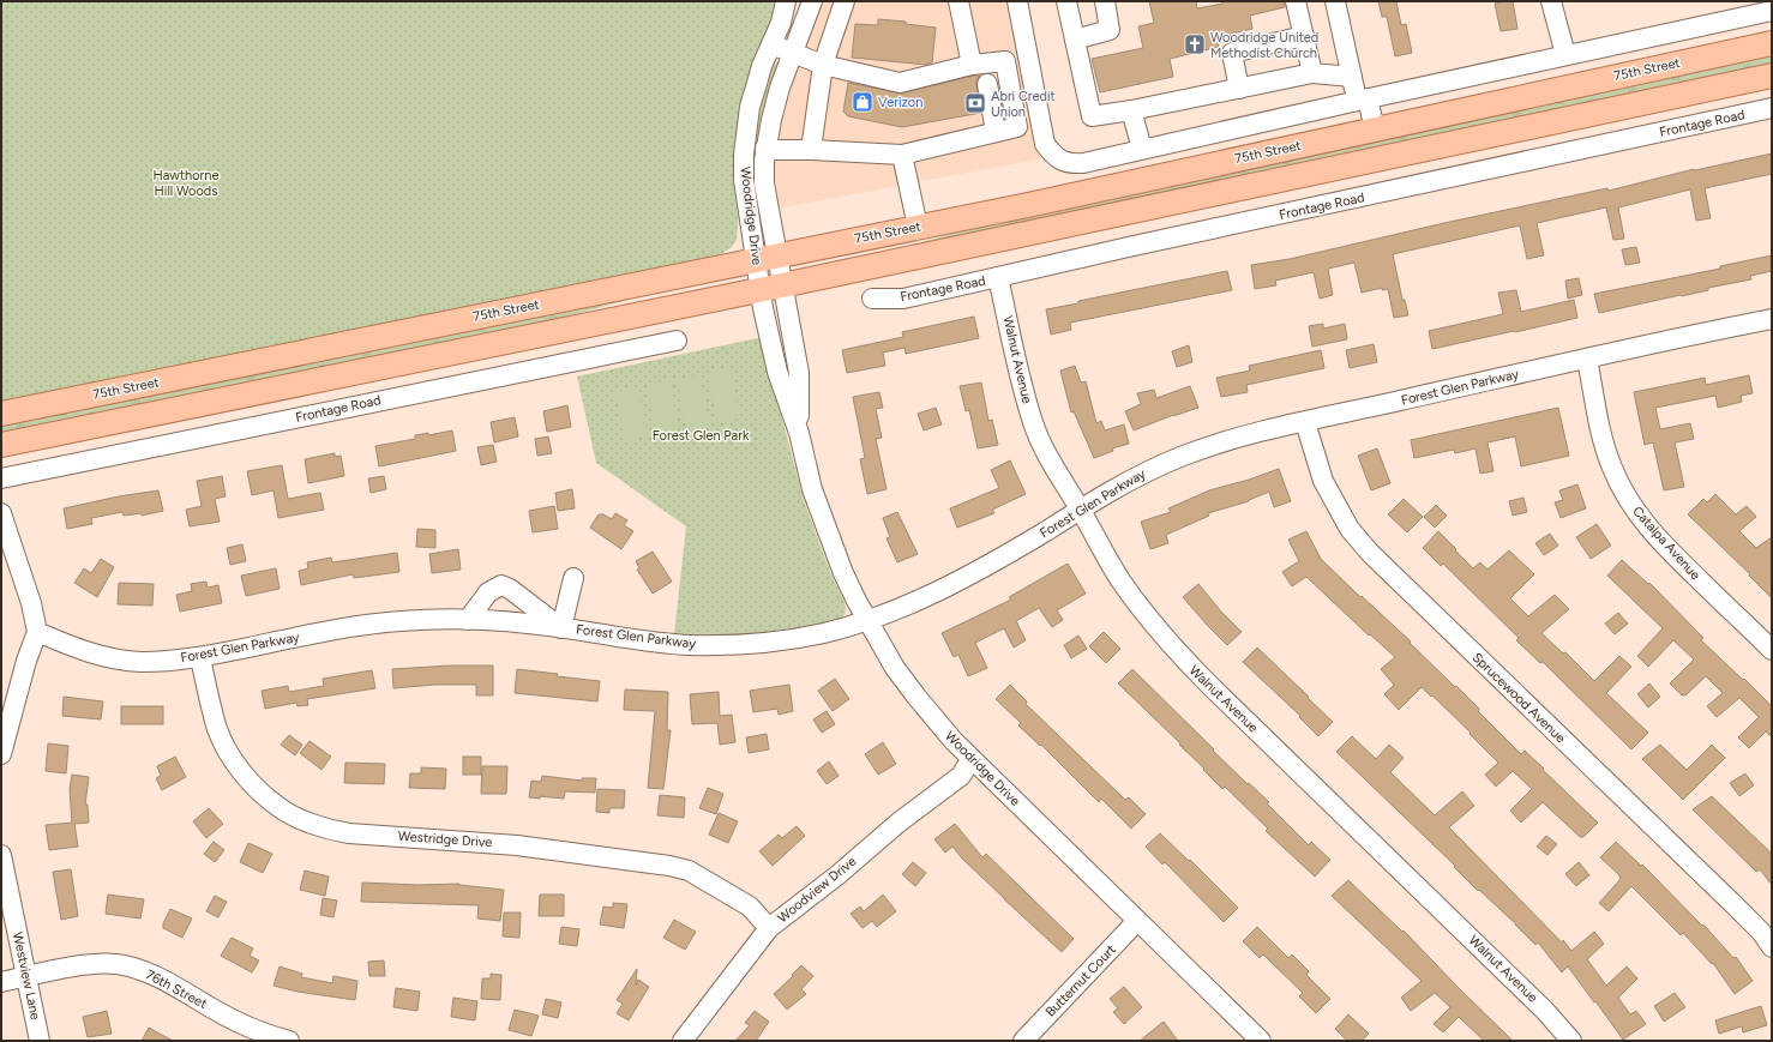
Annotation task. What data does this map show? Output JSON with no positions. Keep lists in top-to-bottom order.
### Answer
{
  "streets": {
    "main road": ["75th Street"],
    "street": [
      "Frontage Road",
      "Woodridge Drive",
      "Walnut Avenue",
      "Forest Glen Parkway",
      "Catalpa Avenue",
      "Sprucewood Avenue",
      "Westridge Drive",
      "Woodview Drive",
      "Westview Lane",
      "Butternut Court",
      "76th Street"
    ]
  },
  "crossings": [
    ["75th Street", "Woodridge Drive"],
    ["Frontage Road", "Walnut Avenue"],
    ["Woodridge Drive", "Forest Glen Parkway"],
    ["Woodridge Drive", "Woodview Drive"],
    ["Woodridge Drive", "Butternut Court"],
    ["Walnut Avenue", "Forest Glen Parkway"],
    ["Forest Glen Parkway", "Catalpa Avenue"],
    ["Forest Glen Parkway", "Sprucewood Avenue"],
    ["Forest Glen Parkway", "Westridge Drive"],
    ["Westridge Drive", "Woodview Drive"],
    ["Westview Lane", "76th Street"]
  ],
  "parks": ["Hawthorne Hill Woods", "Forest Glen Park"],
  "places": {
    "church": ["Woodridge United Methodist Church"],
    "shop": ["Verizon"],
    "bank": ["Abri Credit Union"]
  }
}
